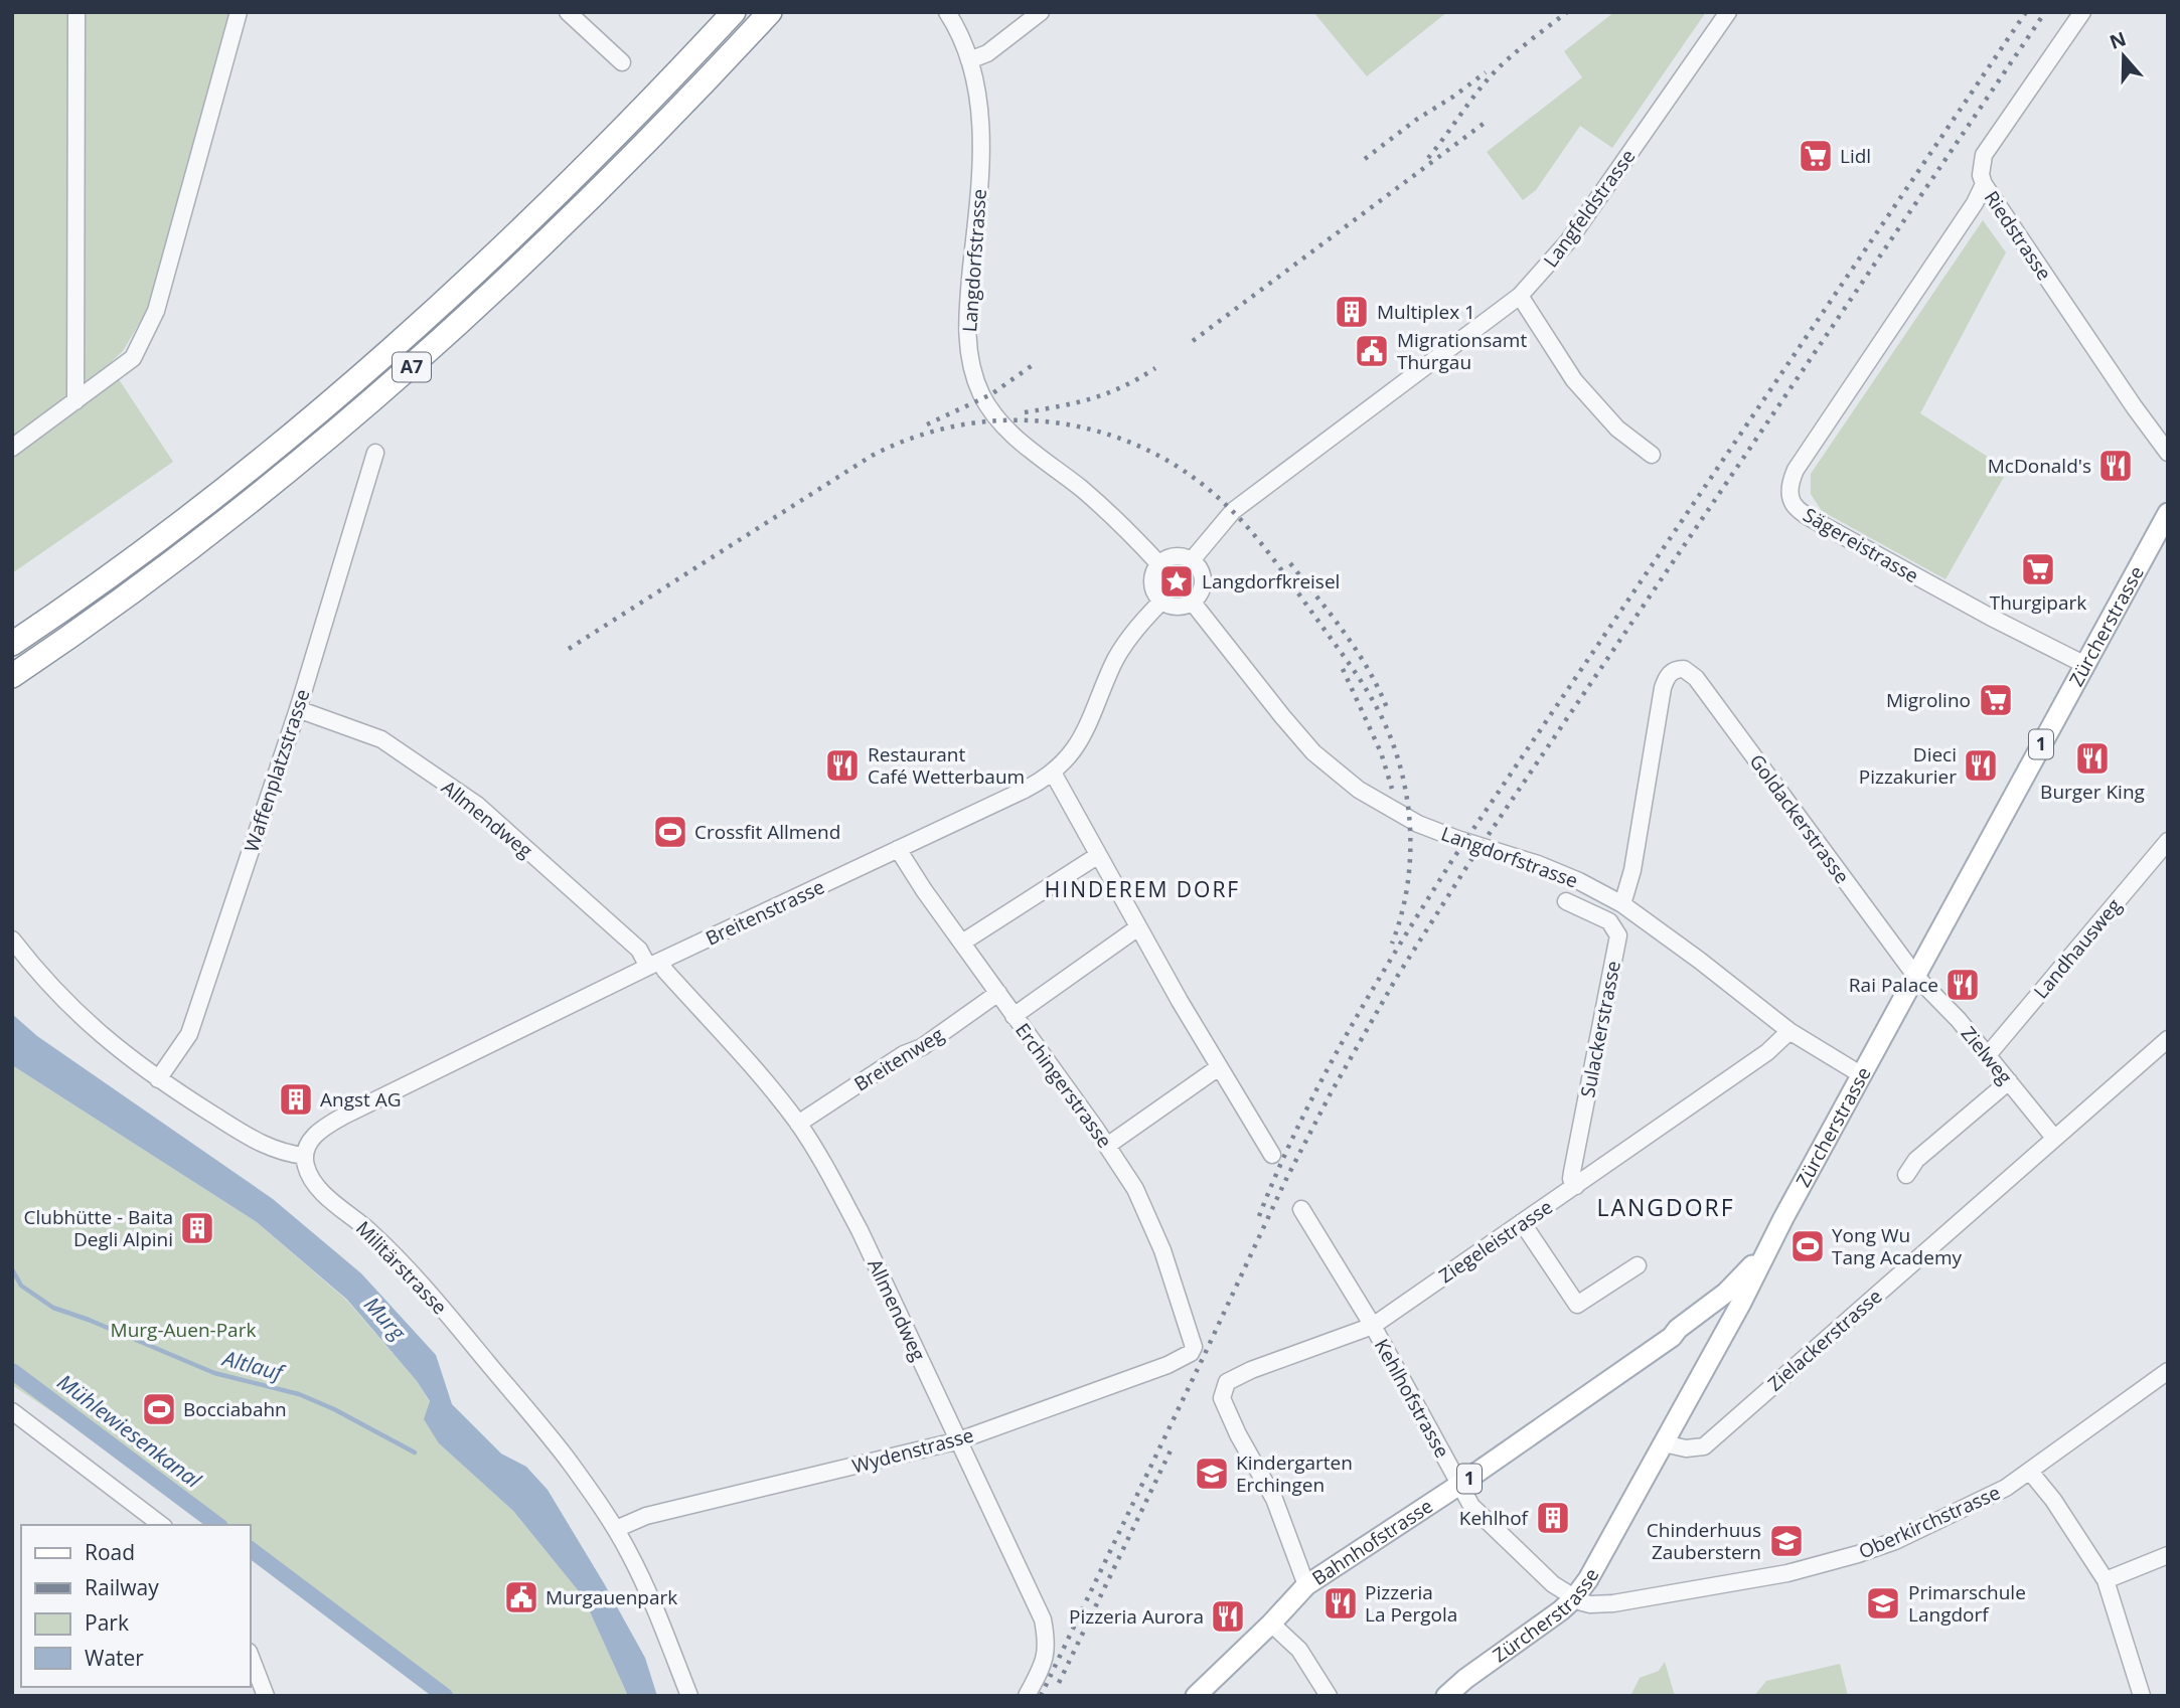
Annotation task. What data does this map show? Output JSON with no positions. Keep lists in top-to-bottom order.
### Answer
{
  "streets": {
    "highway": ["A7"],
    "main road": ["Zürcherstrasse", "1", "Bahnhofstrasse"],
    "street": [
      "Langfeldstrasse",
      "Riedstrasse",
      "Langdorfstrasse",
      "Sägereistrasse",
      "Waffenplatzstrasse",
      "Allmendweg",
      "Goldackerstrasse",
      "Breitenstrasse",
      "Landhausweg",
      "Sulackerstrasse",
      "Zielweg",
      "Breitenweg",
      "Erchingerstrasse",
      "Ziegeleistrasse",
      "Militärstrasse",
      "Zielackerstrasse",
      "Kehlhofstrasse",
      "Wydenstrasse",
      "Oberkirchstrasse"
    ]
  },
  "crossings": [
    ["Langfeldstrasse", "Langdorfstrasse"],
    ["Langfeldstrasse", "Breitenstrasse"],
    ["Riedstrasse", "Sägereistrasse"],
    ["Langdorfstrasse", "Zürcherstrasse"],
    ["Langdorfstrasse", "Goldackerstrasse"],
    ["Langdorfstrasse", "Breitenstrasse"],
    ["Langdorfstrasse", "Ziegeleistrasse"],
    ["Sägereistrasse", "Zürcherstrasse"],
    ["Zürcherstrasse", "Goldackerstrasse"],
    ["Zürcherstrasse", "Zielweg"],
    ["Zürcherstrasse", "Zielackerstrasse"],
    ["Zürcherstrasse", "Kehlhofstrasse"],
    ["Zürcherstrasse", "Oberkirchstrasse"],
    ["Zürcherstrasse", "Bahnhofstrasse"],
    ["Waffenplatzstrasse", "Allmendweg"],
    ["Allmendweg", "Breitenstrasse"],
    ["Allmendweg", "Breitenweg"],
    ["Allmendweg", "Wydenstrasse"],
    ["Goldackerstrasse", "Zielweg"],
    ["Breitenstrasse", "Erchingerstrasse"],
    ["Breitenstrasse", "Militärstrasse"],
    ["Landhausweg", "Zielweg"],
    ["Sulackerstrasse", "Ziegeleistrasse"],
    ["Zielweg", "Zielackerstrasse"],
    ["Breitenweg", "Erchingerstrasse"],
    ["Erchingerstrasse", "Wydenstrasse"],
    ["Ziegeleistrasse", "Kehlhofstrasse"],
    ["Ziegeleistrasse", "Bahnhofstrasse"],
    ["Militärstrasse", "Wydenstrasse"],
    ["Kehlhofstrasse", "Oberkirchstrasse"],
    ["Kehlhofstrasse", "Bahnhofstrasse"]
  ],
  "districts": ["HINDEREM DORF", "LANGDORF"],
  "water": ["Murg", "Altlauf", "Mühlewiesenkanal"],
  "parks": ["Murg-Auen-Park"],
  "places": {
    "supermarket": ["Lidl", "Thurgipark", "Migrolino"],
    "building": [
      "Multiplex 1",
      "Angst AG",
      "Clubhütte - Baita Degli Alpini",
      "Kehlhof"
    ],
    "public building": ["Migrationsamt Thurgau", "Murgauenpark"],
    "restaurant": [
      "McDonald's",
      "Burger King",
      "Restaurant Café Wetterbaum",
      "Dieci Pizzakurier",
      "Rai Palace",
      "Pizzeria La Pergola",
      "Pizzeria Aurora"
    ],
    "place": ["Langdorfkreisel"],
    "sports": ["Crossfit Allmend", "Yong Wu Tang Academy", "Bocciabahn"],
    "school or university": ["Kindergarten Erchingen", "Chinderhuus Zauberstern", "Primarschule Langdorf"]
  },
  "legend": [
    "Road",
    "Railway",
    "Park",
    "Water"
  ],
  "north": "top"
}
